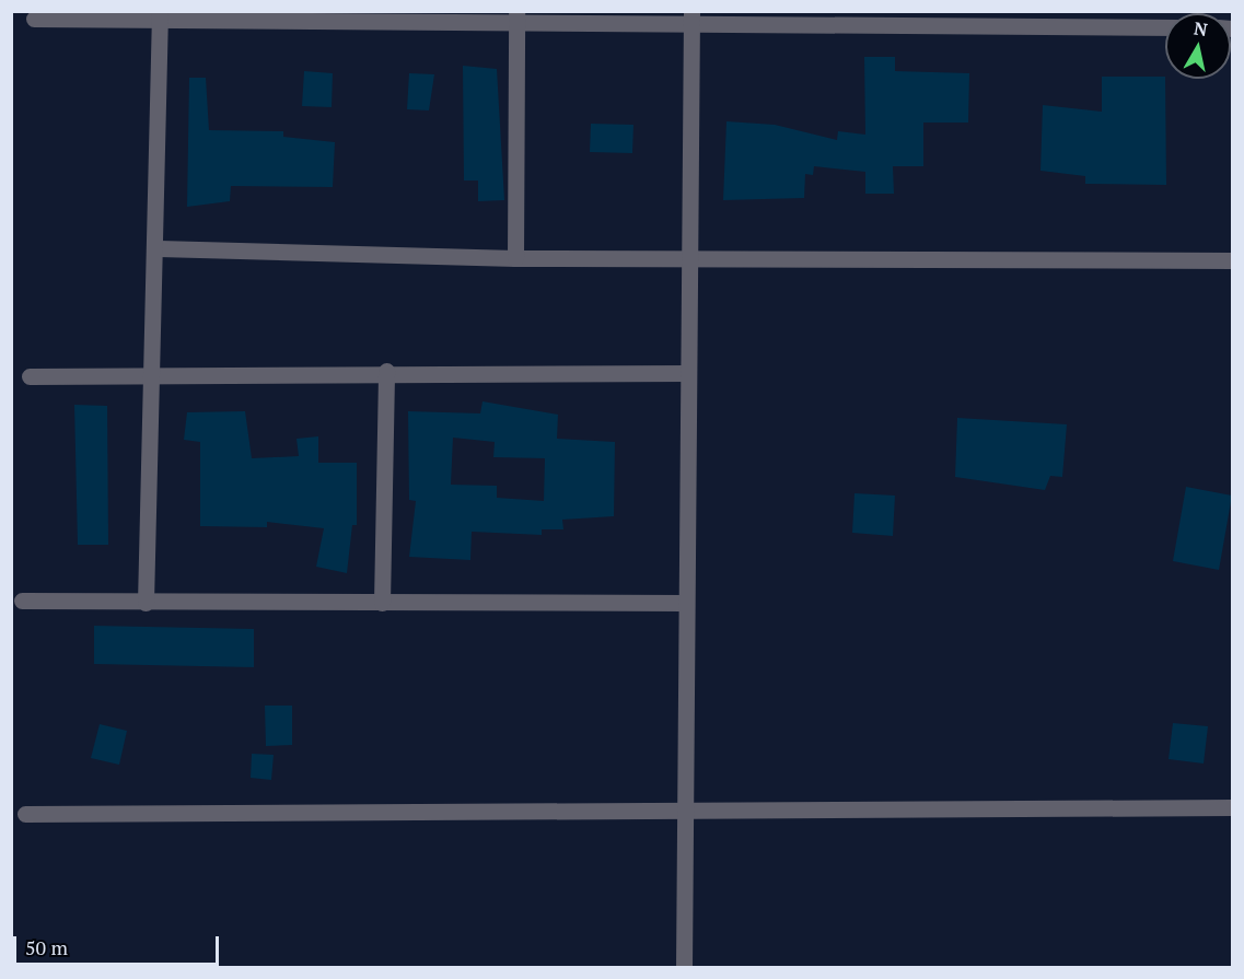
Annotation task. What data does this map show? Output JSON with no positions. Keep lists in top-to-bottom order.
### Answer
{
  "scale_bar": "50 m",
  "north": "top"
}
